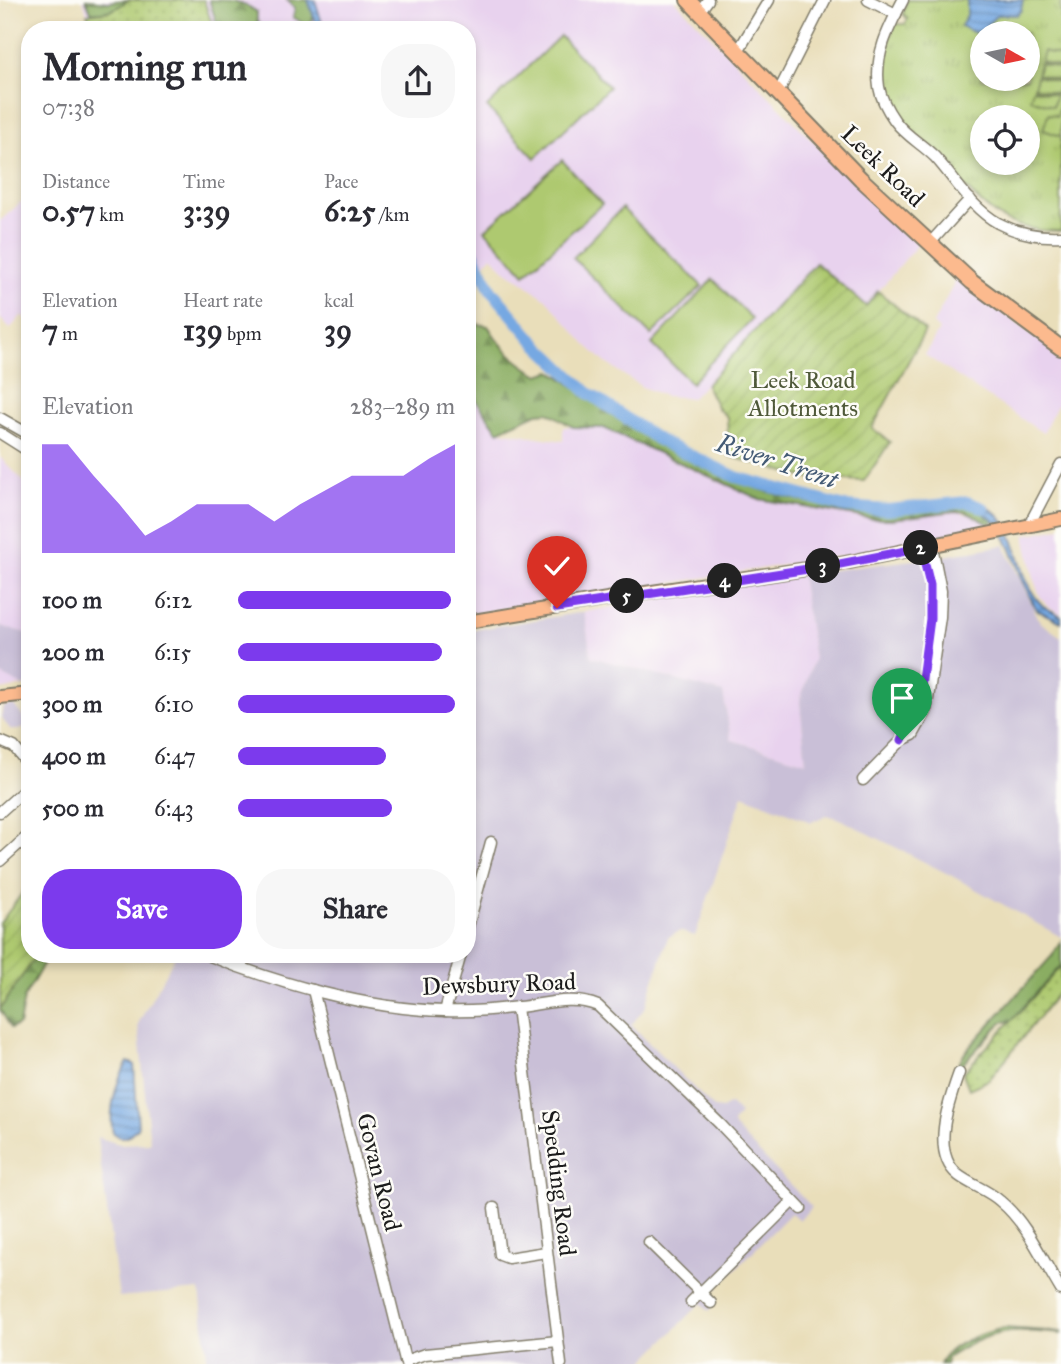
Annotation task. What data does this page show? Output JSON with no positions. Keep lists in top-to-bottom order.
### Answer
{
  "streets": {
    "highway": ["Leek Road"],
    "street": ["Dewsbury Road", "Govan Road", "Spedding Road"]
  },
  "crossings": [
    ["Dewsbury Road", "Govan Road"],
    ["Dewsbury Road", "Spedding Road"]
  ],
  "water": ["River Trent"],
  "parks": ["Leek Road Allotments"],
  "north": "right",
  "page": {
    "heading": ["Morning run", "07:38"],
    "stats": [
      ["Distance", "0.57 km"],
      ["Time", "3:39"],
      ["Pace", "6:25 /km"],
      ["Elevation", "7 m"],
      ["Heart rate", "139 bpm"],
      ["kcal", "39"]
    ],
    "chart": ["Elevation", "283–289 m"],
    "pins": [
      "2",
      "3",
      "4",
      "5"
    ],
    "list": [
      {
        "name": "100 m",
        "note": "6:12"
      },
      {
        "name": "200 m",
        "note": "6:15"
      },
      {
        "name": "300 m",
        "note": "6:10"
      },
      {
        "name": "400 m",
        "note": "6:47"
      },
      {
        "name": "500 m",
        "note": "6:43"
      }
    ],
    "buttons": ["Save", "Share"]
  }
}
